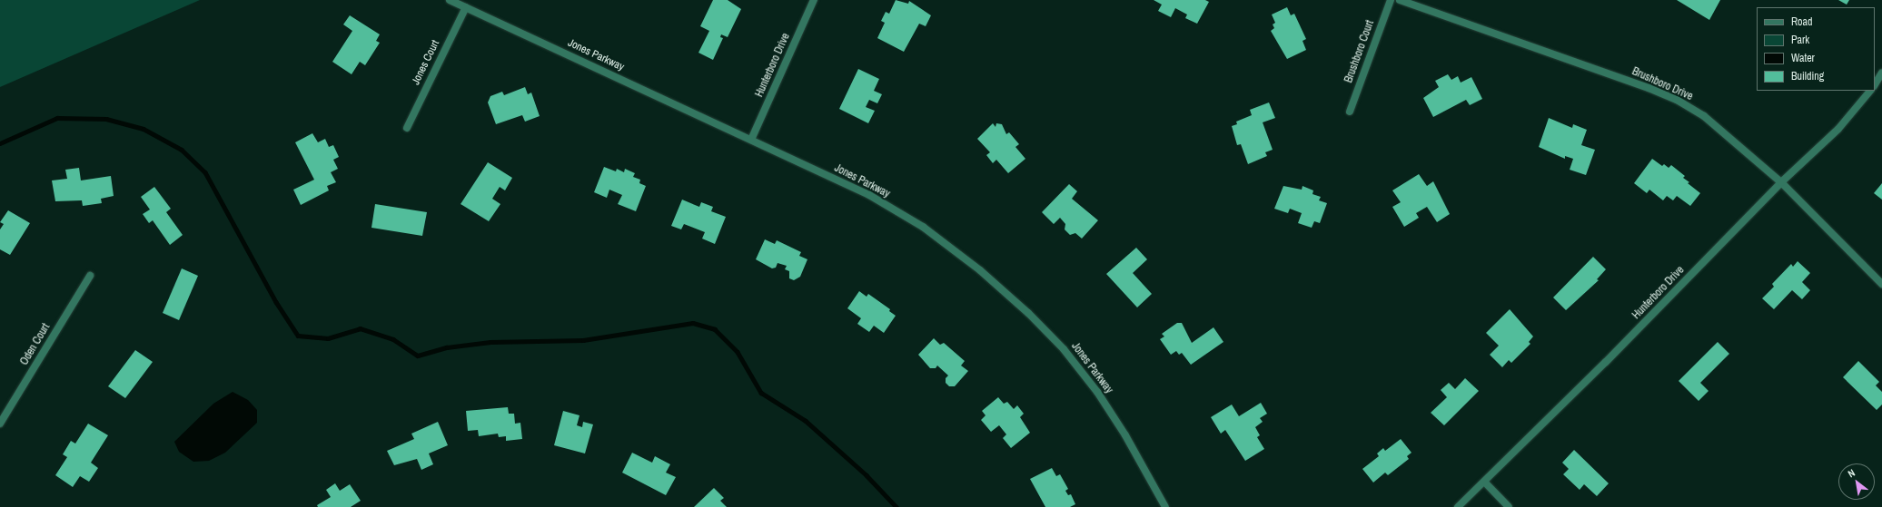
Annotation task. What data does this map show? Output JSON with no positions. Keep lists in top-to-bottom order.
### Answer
{
  "streets": {
    "street": [
      "Brushboro Court",
      "Jones Parkway",
      "Jones Court",
      "Hunterboro Drive",
      "Brushboro Drive",
      "Oden Court"
    ]
  },
  "crossings": [
    ["Jones Parkway", "Jones Court"],
    ["Jones Parkway", "Hunterboro Drive"],
    ["Hunterboro Drive", "Brushboro Drive"]
  ],
  "legend": [
    "Road",
    "Park",
    "Water",
    "Building"
  ],
  "north": "top left"
}
